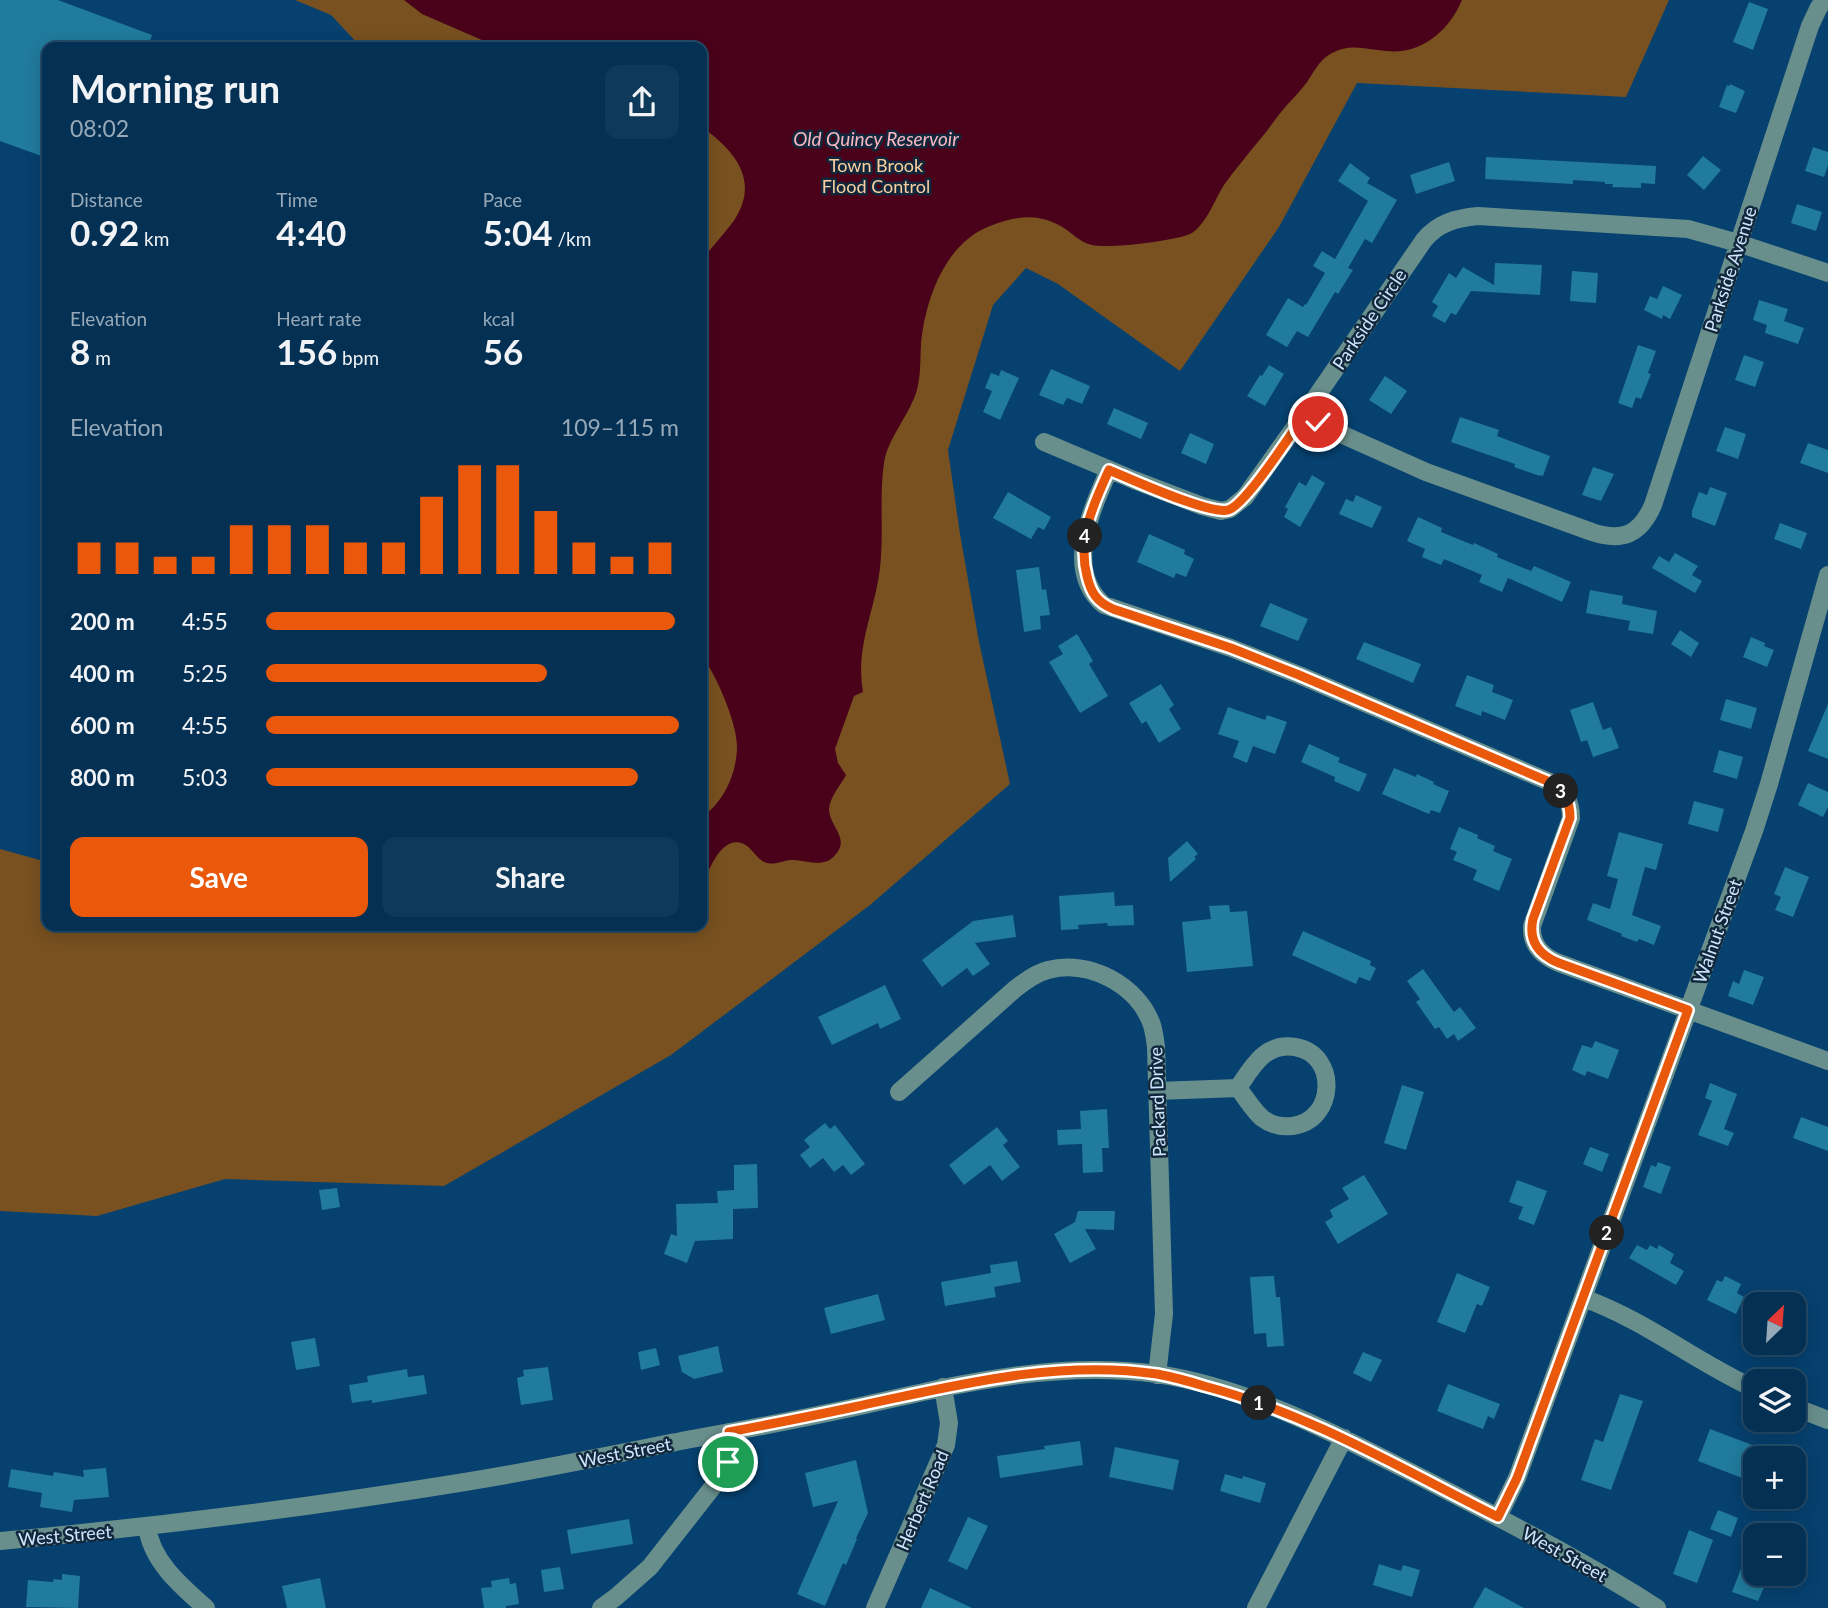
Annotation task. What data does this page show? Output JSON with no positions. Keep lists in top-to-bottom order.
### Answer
{
  "streets": {
    "street": [
      "Parkside Avenue",
      "Parkside Circle",
      "Walnut Street",
      "Packard Drive",
      "West Street",
      "Herbert Road"
    ]
  },
  "crossings": [
    ["Parkside Avenue", "Parkside Circle"],
    ["Walnut Street", "West Street"],
    ["Packard Drive", "West Street"],
    ["West Street", "Herbert Road"]
  ],
  "water": ["Old Quincy Reservoir"],
  "parks": ["Town Brook Flood Control"],
  "north": "top right",
  "page": {
    "heading": ["Morning run", "08:02"],
    "stats": [
      ["Distance", "0.92 km"],
      ["Time", "4:40"],
      ["Pace", "5:04 /km"],
      ["Elevation", "8 m"],
      ["Heart rate", "156 bpm"],
      ["kcal", "56"]
    ],
    "chart": ["Elevation", "109–115 m"],
    "pins": [
      "4",
      "3",
      "2",
      "1"
    ],
    "list": [
      {
        "name": "200 m",
        "note": "4:55"
      },
      {
        "name": "400 m",
        "note": "5:25"
      },
      {
        "name": "600 m",
        "note": "4:55"
      },
      {
        "name": "800 m",
        "note": "5:03"
      }
    ],
    "buttons": ["Save", "Share"],
    "map_buttons": ["+", "−"]
  }
}
